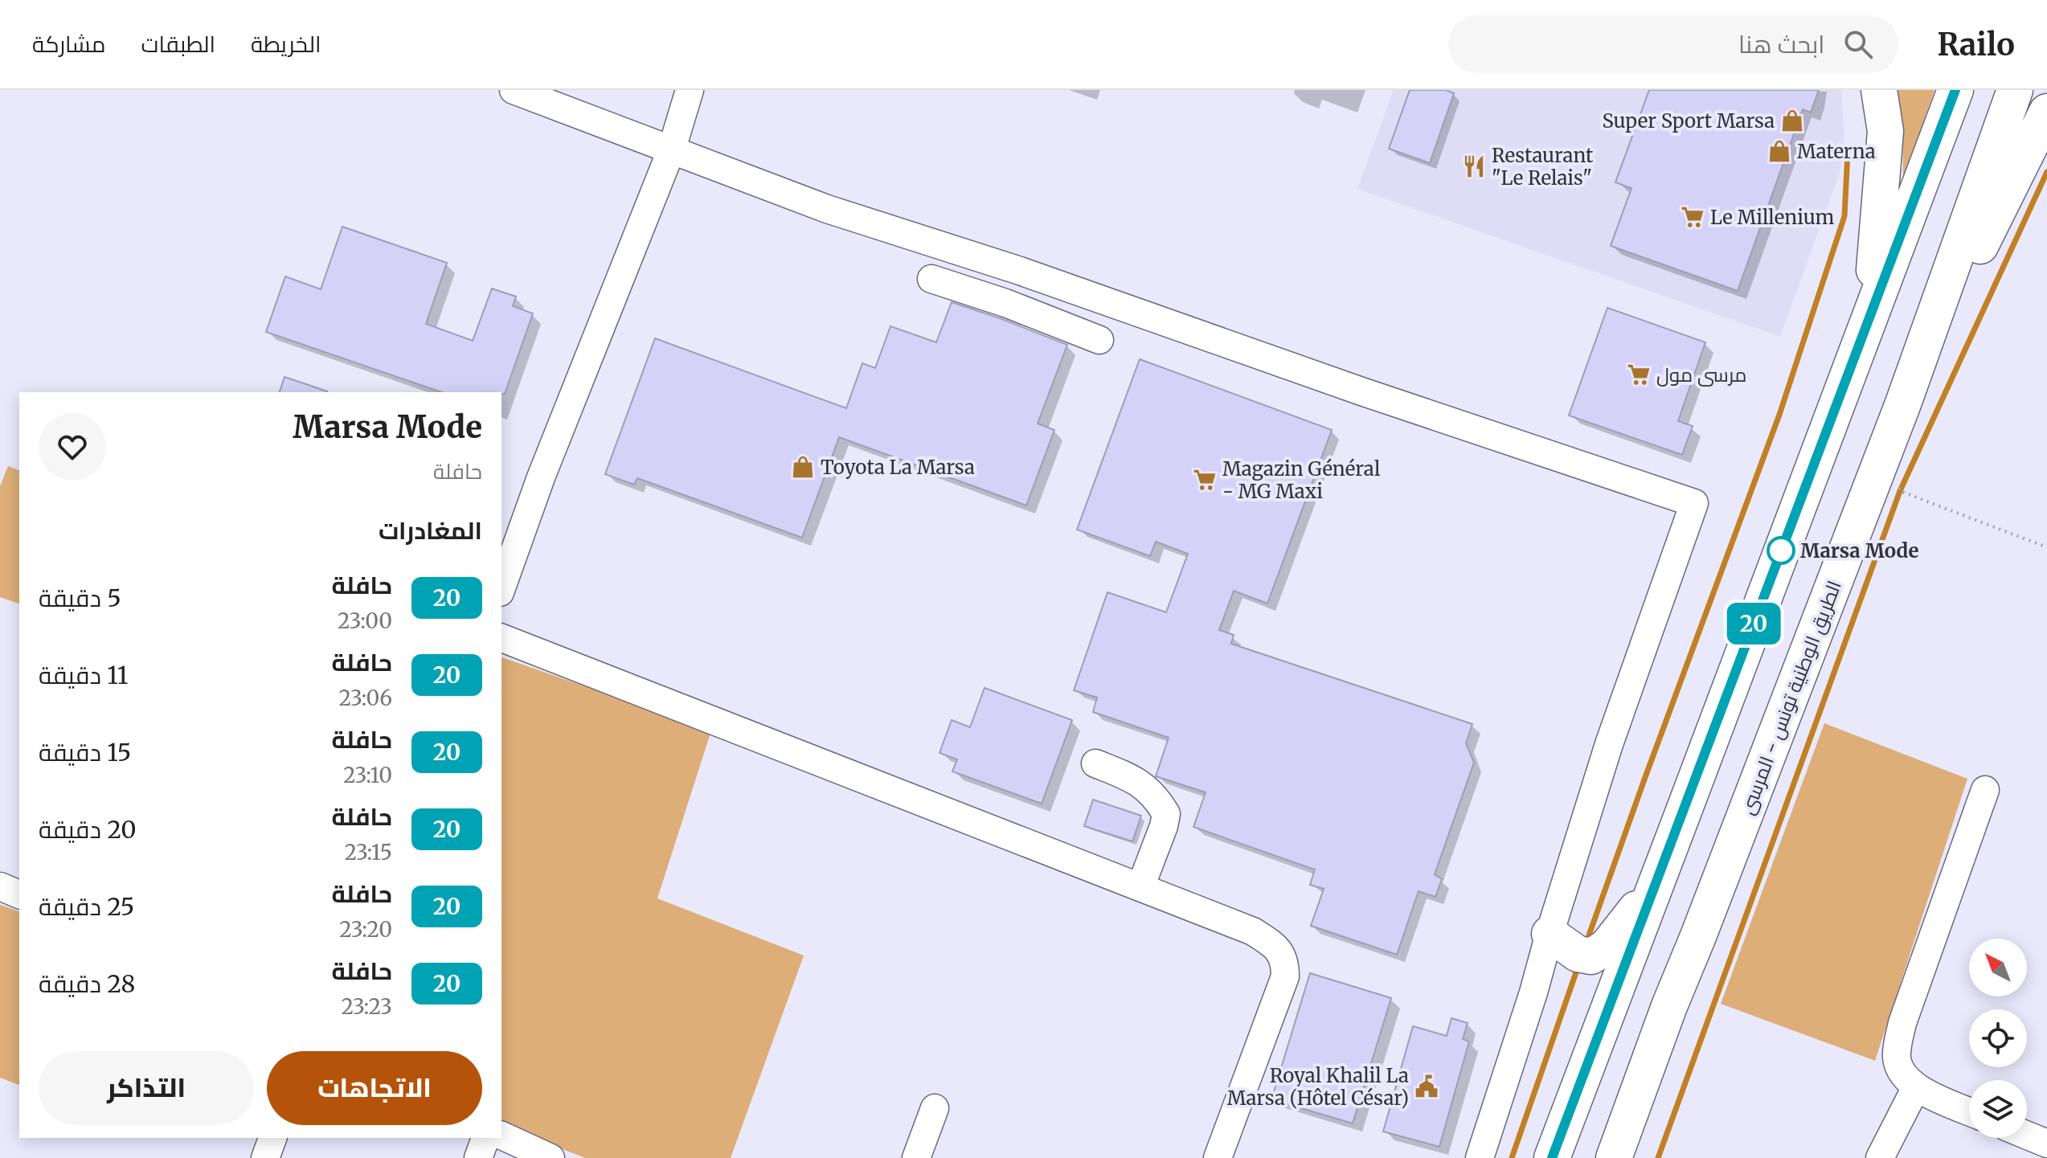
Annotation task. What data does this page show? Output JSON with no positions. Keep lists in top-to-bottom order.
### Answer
{
  "streets": {
    "highway": ["الطريق الوطنية تونس - المرسى"]
  },
  "places": {
    "shop": ["Super Sport Marsa", "Materna", "Toyota La Marsa"],
    "restaurant": ["Restaurant \"Le Relais\""],
    "supermarket": ["Le Millenium", "مرسى مول", "Magazin Général - MG Maxi"],
    "other": ["Marsa Mode"],
    "public building": ["Royal Khalil La Marsa (Hôtel César)"]
  },
  "lines": ["bus line 20"],
  "north": "top left",
  "page": {
    "header": "Railo",
    "search": "ابحث هنا",
    "nav": ["الخريطة", "الطبقات", "مشاركة"],
    "on_map": "20",
    "heading": [
      ["Marsa Mode", "حافلة"],
      "المغادرات"
    ],
    "list": [
      {
        "mark": "20",
        "name": "حافلة",
        "note": "23:00",
        "value": "5 دقيقة"
      },
      {
        "mark": "20",
        "name": "حافلة",
        "note": "23:06",
        "value": "11 دقيقة"
      },
      {
        "mark": "20",
        "name": "حافلة",
        "note": "23:10",
        "value": "15 دقيقة"
      },
      {
        "mark": "20",
        "name": "حافلة",
        "note": "23:15",
        "value": "20 دقيقة"
      },
      {
        "mark": "20",
        "name": "حافلة",
        "note": "23:20",
        "value": "25 دقيقة"
      },
      {
        "mark": "20",
        "name": "حافلة",
        "note": "23:23",
        "value": "28 دقيقة"
      }
    ],
    "buttons": ["الاتجاهات", "التذاكر"]
  }
}
